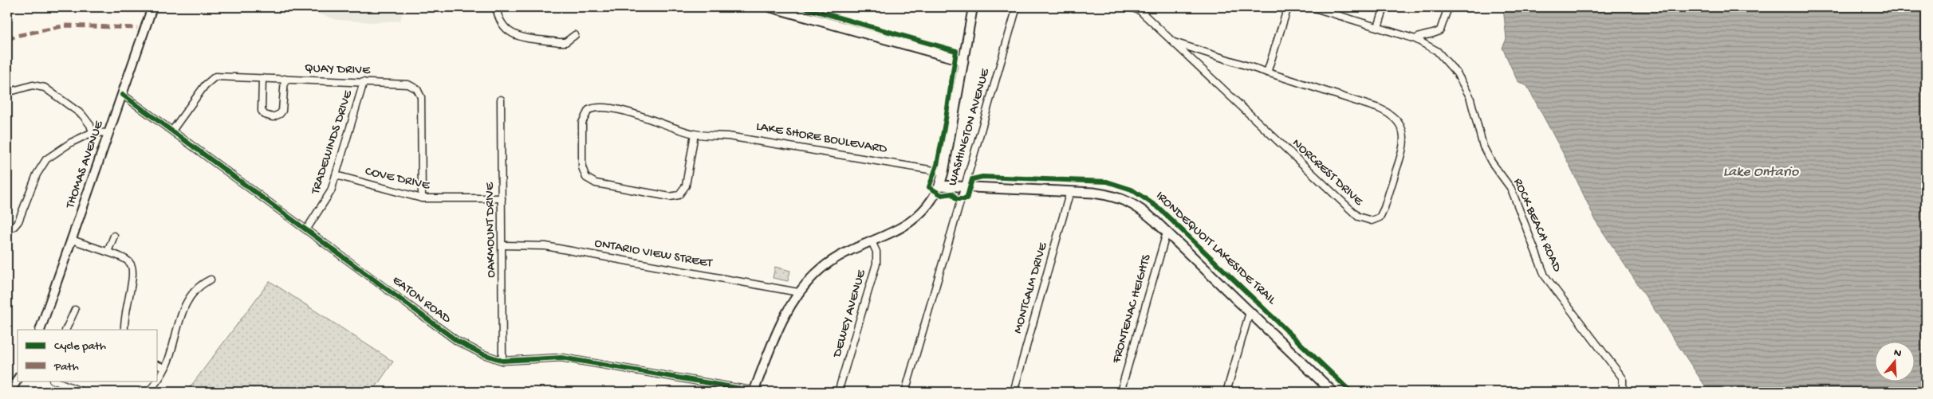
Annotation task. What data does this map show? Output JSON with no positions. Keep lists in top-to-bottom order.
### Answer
{
  "streets": {
    "main road": ["THOMAS AVENUE"],
    "street": [
      "QUAY DRIVE",
      "WASHINGTON AVENUE",
      "LAKE SHORE BOULEVARD",
      "TRADEWINDS DRIVE",
      "NORCREST DRIVE",
      "COVE DRIVE",
      "ROCK BEACH ROAD",
      "OAKMOUNT DRIVE",
      "ONTARIO VIEW STREET",
      "MONTCALM DRIVE",
      "EATON ROAD",
      "FRONTENAC HEIGHTS",
      "DEWEY AVENUE"
    ],
    "cycle path": ["IRONDEQUOIT LAKESIDE TRAIL"]
  },
  "crossings": [
    ["QUAY DRIVE", "TRADEWINDS DRIVE"],
    ["QUAY DRIVE", "COVE DRIVE"],
    ["QUAY DRIVE", "EATON ROAD"],
    ["TRADEWINDS DRIVE", "COVE DRIVE"],
    ["TRADEWINDS DRIVE", "EATON ROAD"],
    ["THOMAS AVENUE", "EATON ROAD"],
    ["COVE DRIVE", "OAKMOUNT DRIVE"],
    ["OAKMOUNT DRIVE", "ONTARIO VIEW STREET"],
    ["OAKMOUNT DRIVE", "EATON ROAD"]
  ],
  "water": ["Lake Ontario"],
  "legend": ["Cycle path", "Path"],
  "north": "top"
}
